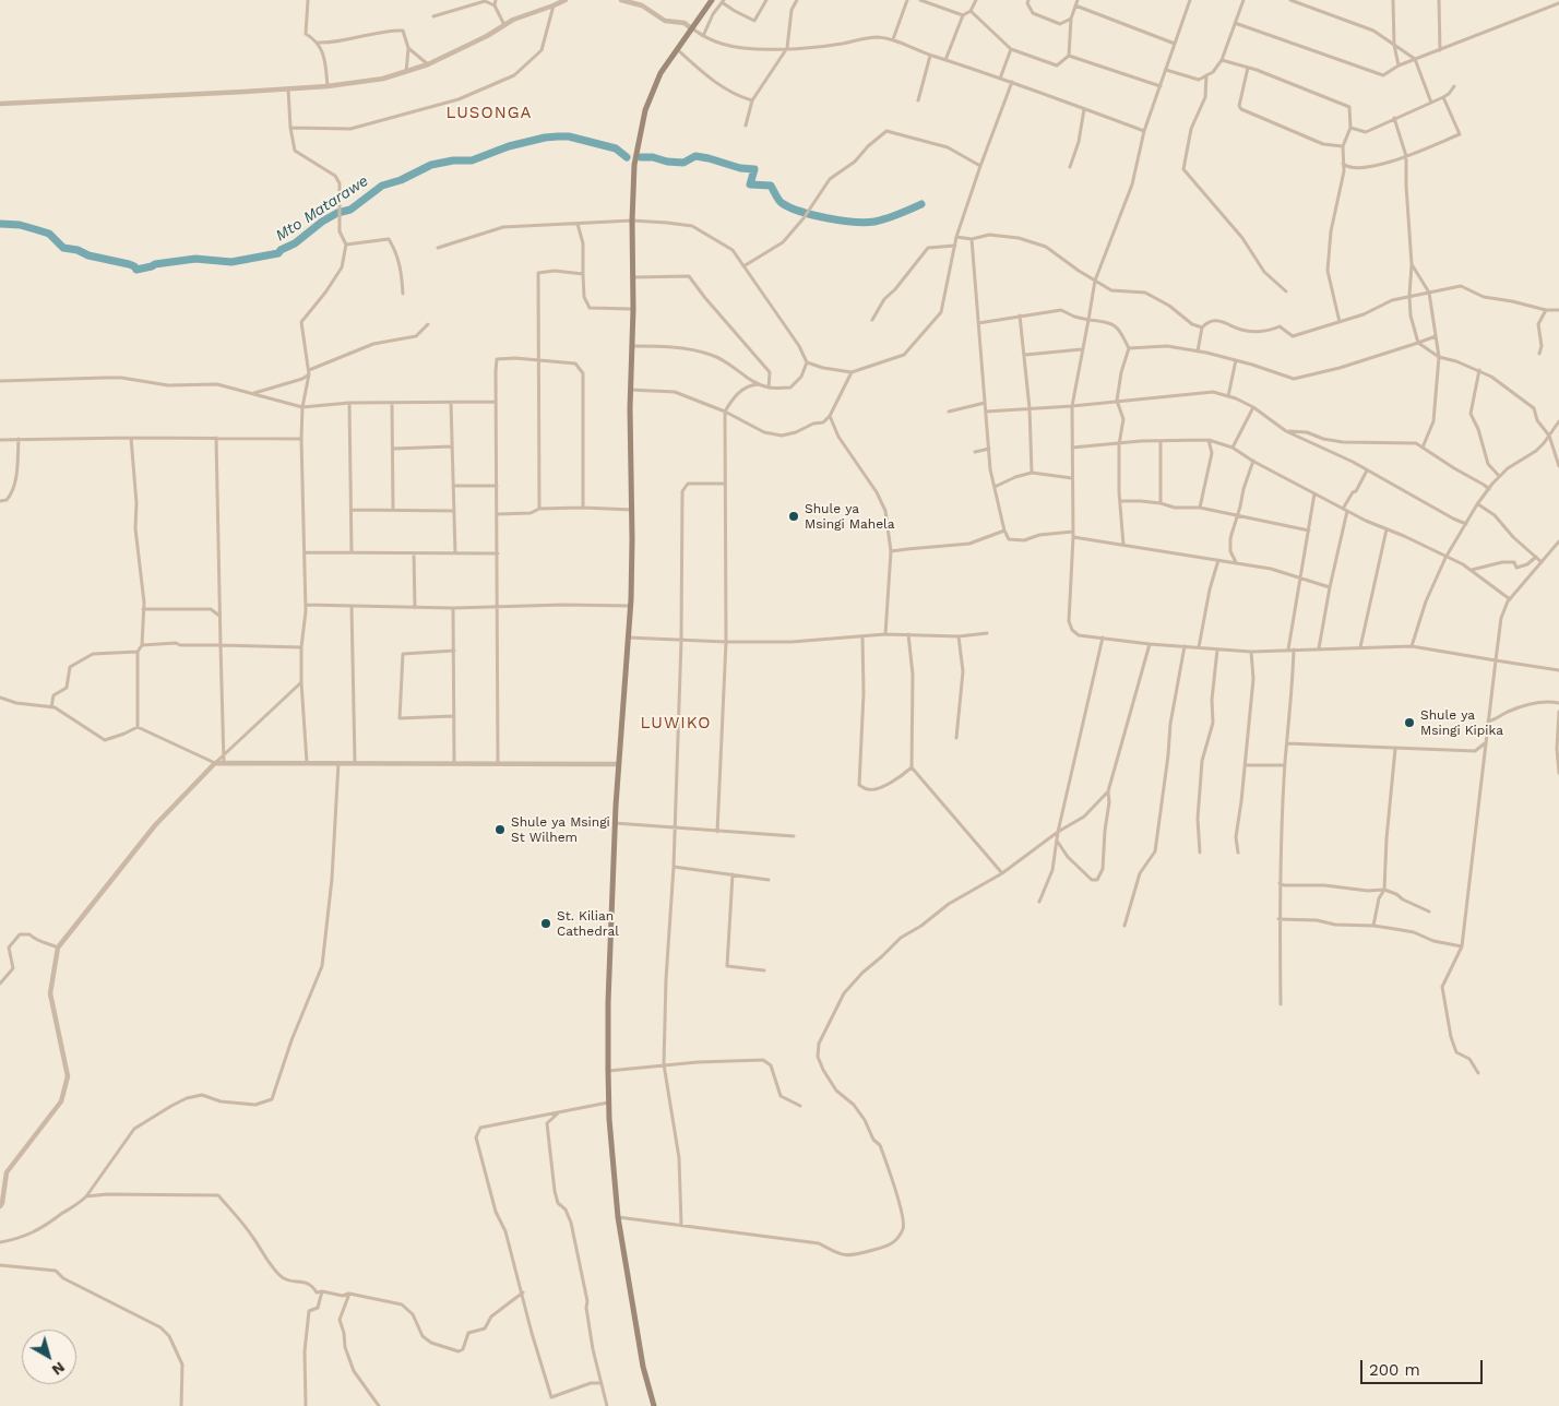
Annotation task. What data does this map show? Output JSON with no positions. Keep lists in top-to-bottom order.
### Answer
{
  "districts": ["LUSONGA", "LUWIKO"],
  "water": ["Mto Matarawe"],
  "places": [
    "Shule ya Msingi Mahela",
    "Shule ya Msingi Kipika",
    "Shule ya Msingi St Wilhem",
    "St. Kilian Cathedral"
  ],
  "scale_bar": "200 m",
  "north": "bottom right"
}
